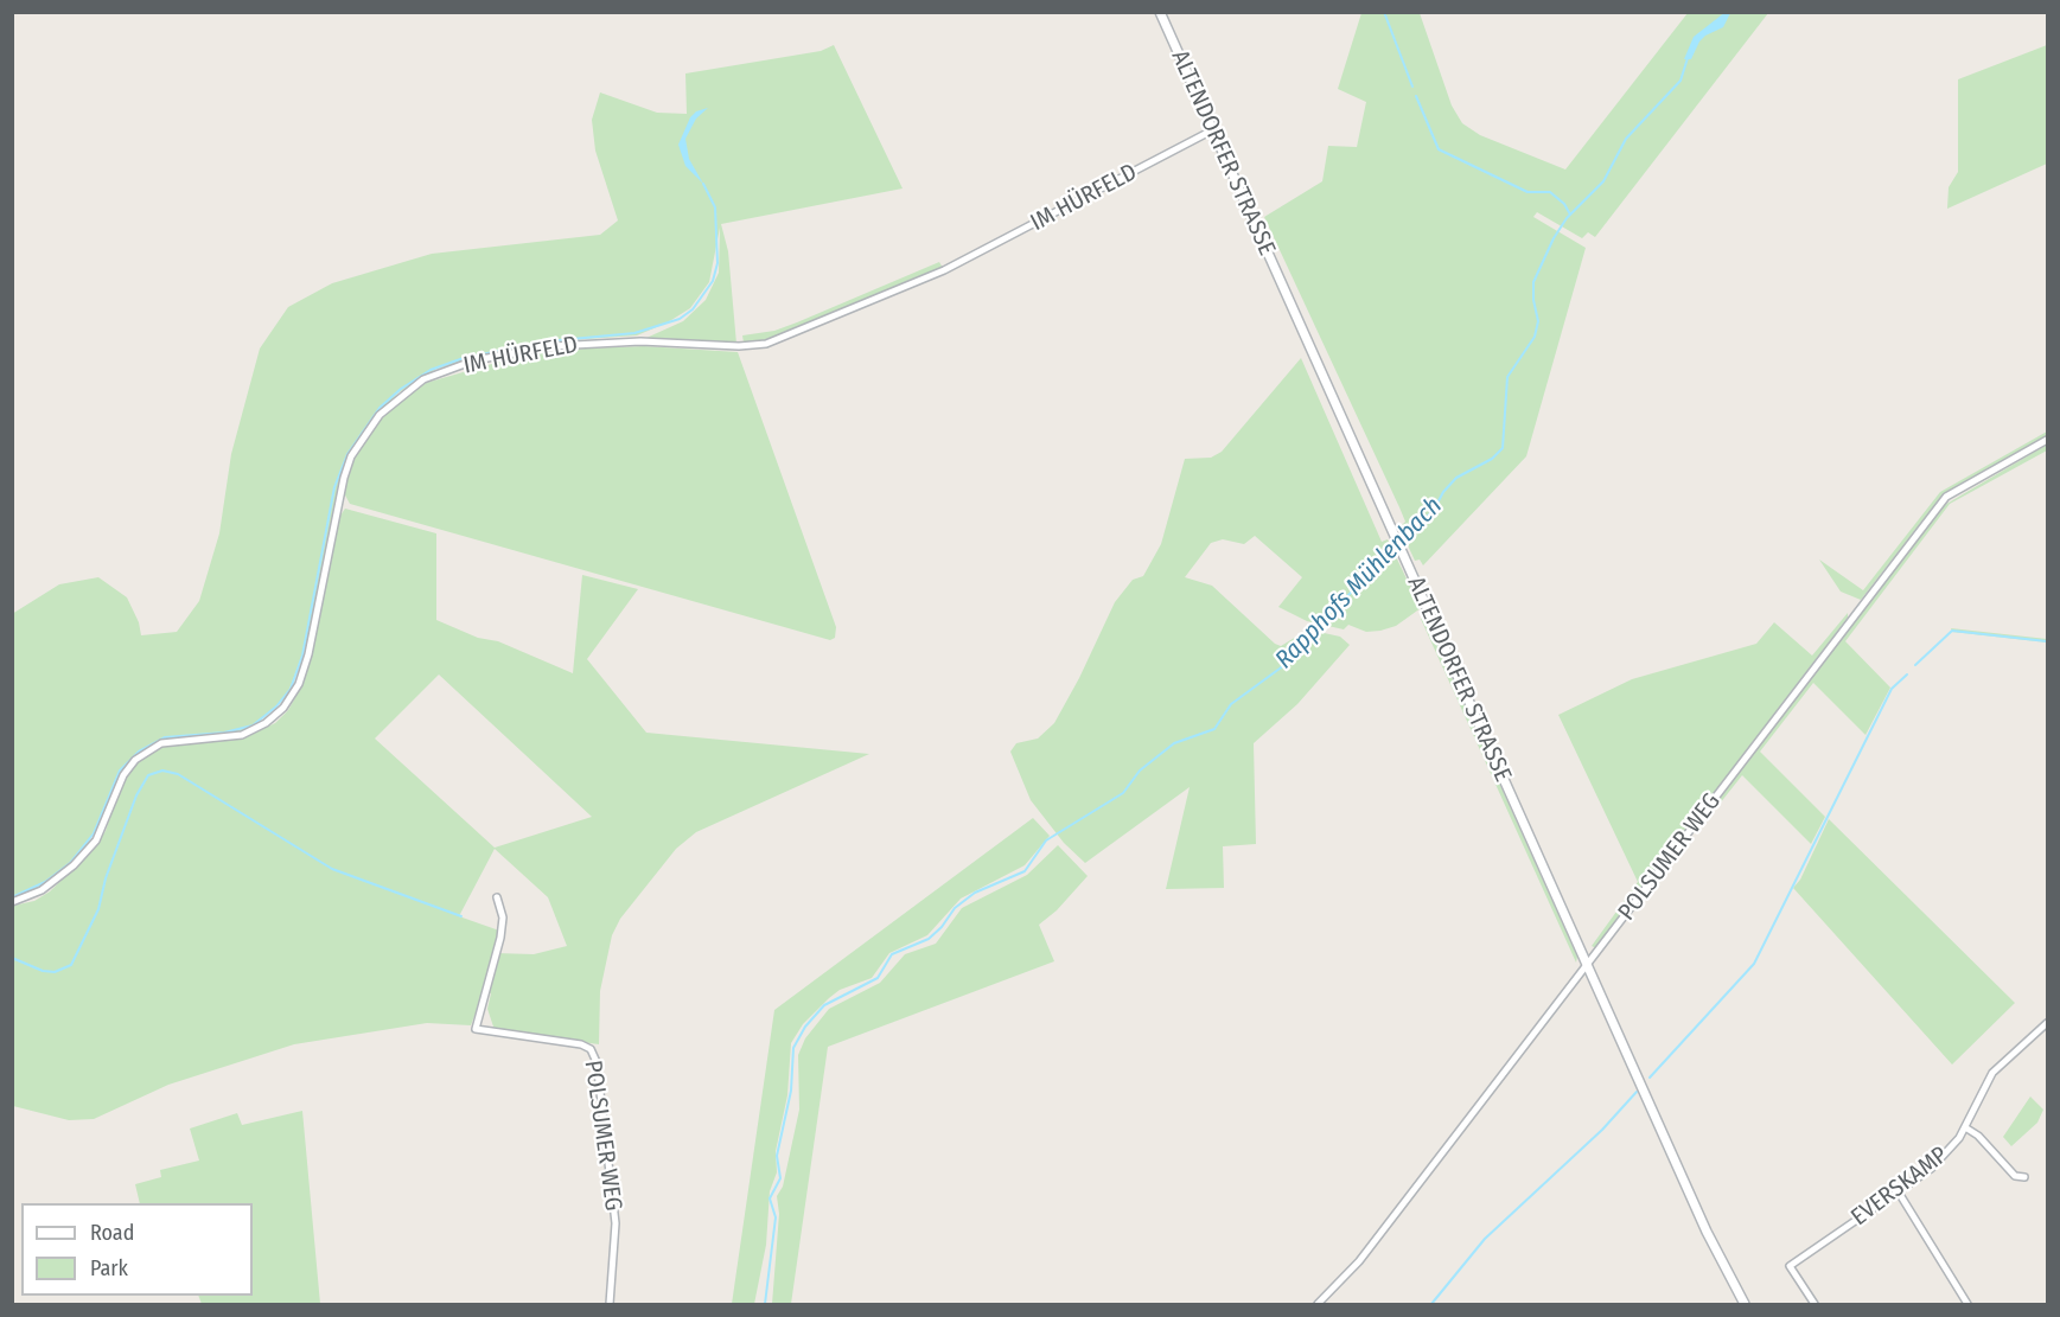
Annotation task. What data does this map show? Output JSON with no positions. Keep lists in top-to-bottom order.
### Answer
{
  "streets": {
    "street": [
      "ALTENDORFER STRASSE",
      "IM HÜRFELD",
      "POLSUMER WEG",
      "EVERSKAMP"
    ]
  },
  "crossings": [
    ["ALTENDORFER STRASSE", "IM HÜRFELD"],
    ["ALTENDORFER STRASSE", "POLSUMER WEG"]
  ],
  "water": ["Rapphofs Mühlenbach"],
  "legend": ["Road", "Park"]
}
